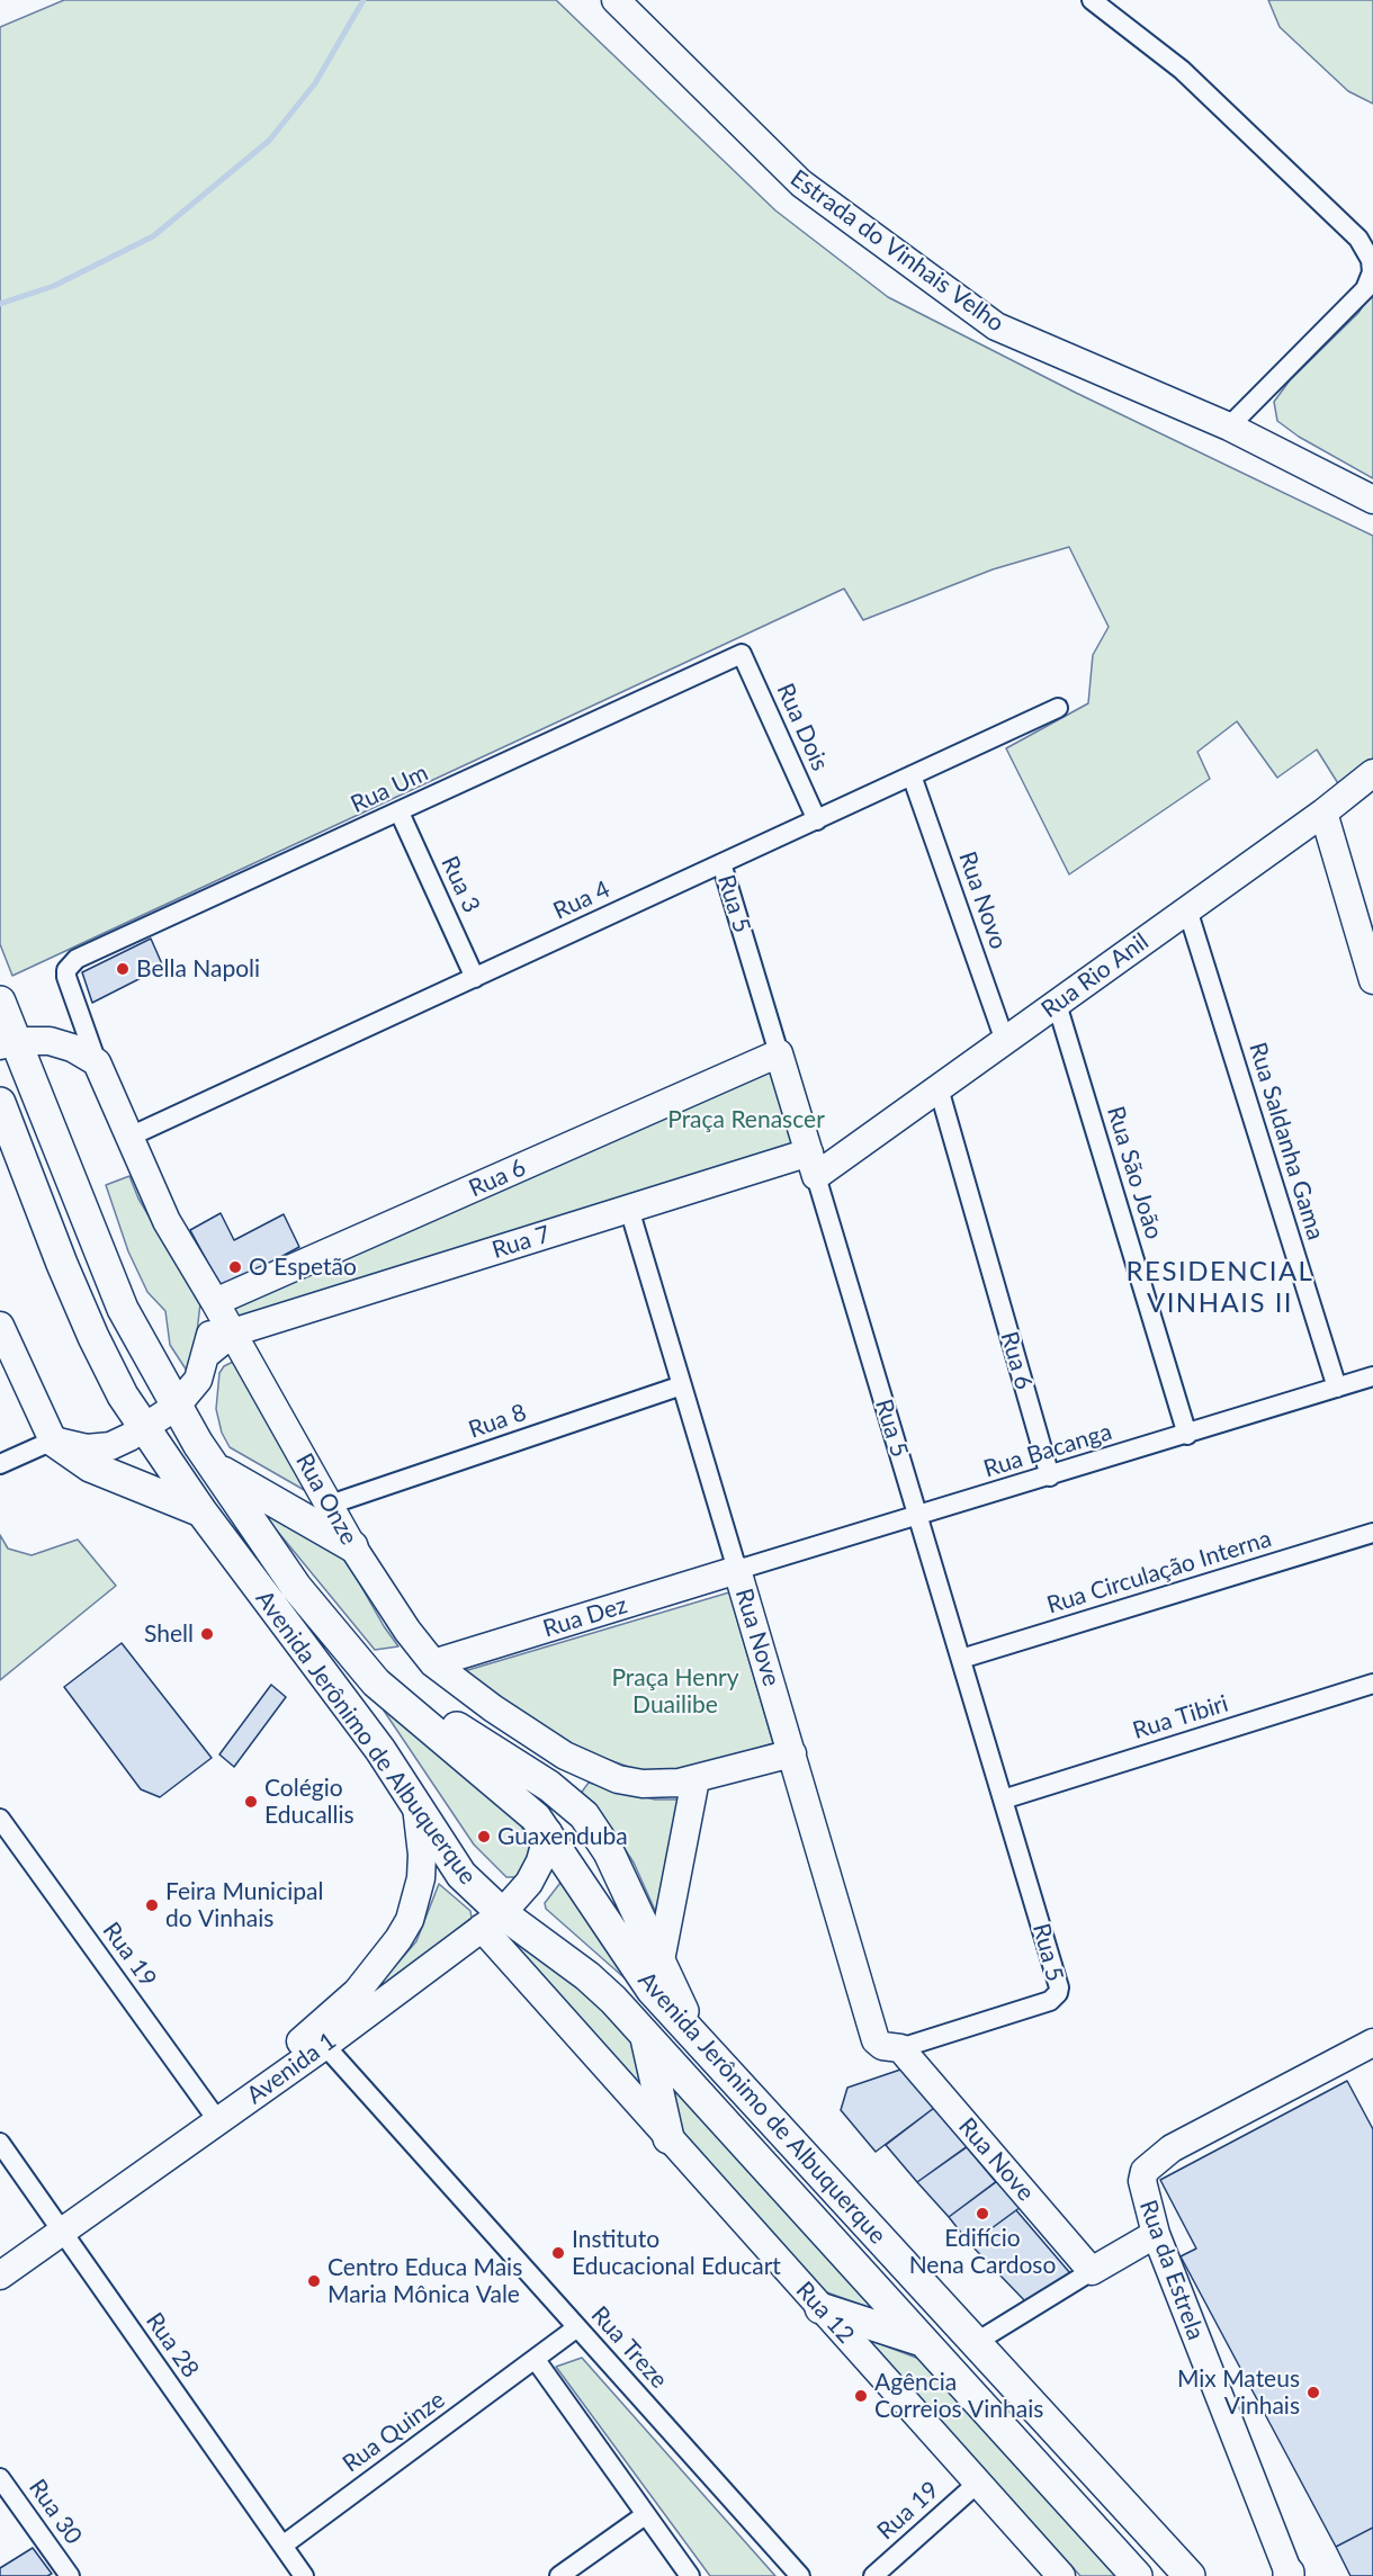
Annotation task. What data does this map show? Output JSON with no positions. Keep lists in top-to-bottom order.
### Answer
{
  "streets": {
    "main road": ["Avenida Jerônimo de Albuquerque"],
    "street": [
      "Estrada do Vinhais Velho",
      "Rua Dois",
      "Rua Um",
      "Rua 3",
      "Rua 4",
      "Rua Novo",
      "Rua 5",
      "Rua Rio Anil",
      "Rua Saldanha Gama",
      "Rua São João",
      "Rua 6",
      "Rua 7",
      "Rua 8",
      "Rua Bacanga",
      "Rua Onze",
      "Rua Circulação Interna",
      "Rua Dez",
      "Rua Nove",
      "Rua Tibiri",
      "Rua 19",
      "Avenida 1",
      "Rua da Estrela",
      "Rua 12",
      "Rua 28",
      "Rua Treze",
      "Rua Quinze",
      "Rua 30"
    ]
  },
  "crossings": [
    ["Rua Dois", "Rua Um"],
    ["Rua Dois", "Rua 4"],
    ["Rua Um", "Rua 3"],
    ["Rua Um", "Rua Onze"],
    ["Rua 3", "Rua 4"],
    ["Rua 4", "Rua Novo"],
    ["Rua 4", "Rua 5"],
    ["Rua 4", "Rua Onze"],
    ["Rua Novo", "Rua Rio Anil"],
    ["Rua 5", "Rua Rio Anil"],
    ["Rua 5", "Rua 6"],
    ["Rua 5", "Rua 7"],
    ["Rua 5", "Rua Bacanga"],
    ["Rua 5", "Rua Circulação Interna"],
    ["Rua 5", "Rua Nove"],
    ["Rua 5", "Rua Tibiri"],
    ["Rua Rio Anil", "Rua Saldanha Gama"],
    ["Rua Rio Anil", "Rua São João"],
    ["Rua Rio Anil", "Rua 6"],
    ["Rua Rio Anil", "Rua 7"],
    ["Rua Saldanha Gama", "Rua Bacanga"],
    ["Rua São João", "Rua Bacanga"],
    ["Rua 6", "Rua Bacanga"],
    ["Rua 6", "Rua Onze"],
    ["Rua 7", "Rua Onze"],
    ["Rua 7", "Rua Nove"],
    ["Rua 8", "Rua Onze"],
    ["Rua 8", "Rua Nove"],
    ["Rua Bacanga", "Rua Dez"],
    ["Rua Bacanga", "Rua Nove"],
    ["Rua Onze", "Rua Dez"],
    ["Rua Onze", "Rua Nove"],
    ["Rua Dez", "Rua Nove"],
    ["Avenida Jerônimo de Albuquerque", "Avenida 1"],
    ["Avenida Jerônimo de Albuquerque", "Rua 12"],
    ["Rua 19", "Avenida 1"],
    ["Rua 19", "Rua 12"],
    ["Avenida 1", "Rua 12"],
    ["Avenida 1", "Rua 28"],
    ["Avenida 1", "Rua Treze"],
    ["Rua 28", "Rua Quinze"],
    ["Rua Treze", "Rua Quinze"]
  ],
  "districts": ["RESIDENCIAL VINHAIS II"],
  "parks": ["Praça Renascer", "Praça Henry Duailibe"],
  "places": [
    "Bella Napoli",
    "O Espetão",
    "Shell",
    "Colégio Educallis",
    "Guaxenduba",
    "Feira Municipal do Vinhais",
    "Edifício Nena Cardoso",
    "Instituto Educacional Educart",
    "Centro Educa Mais Maria Mônica Vale",
    "Mix Mateus Vinhais",
    "Agência Correios Vinhais"
  ]
}
